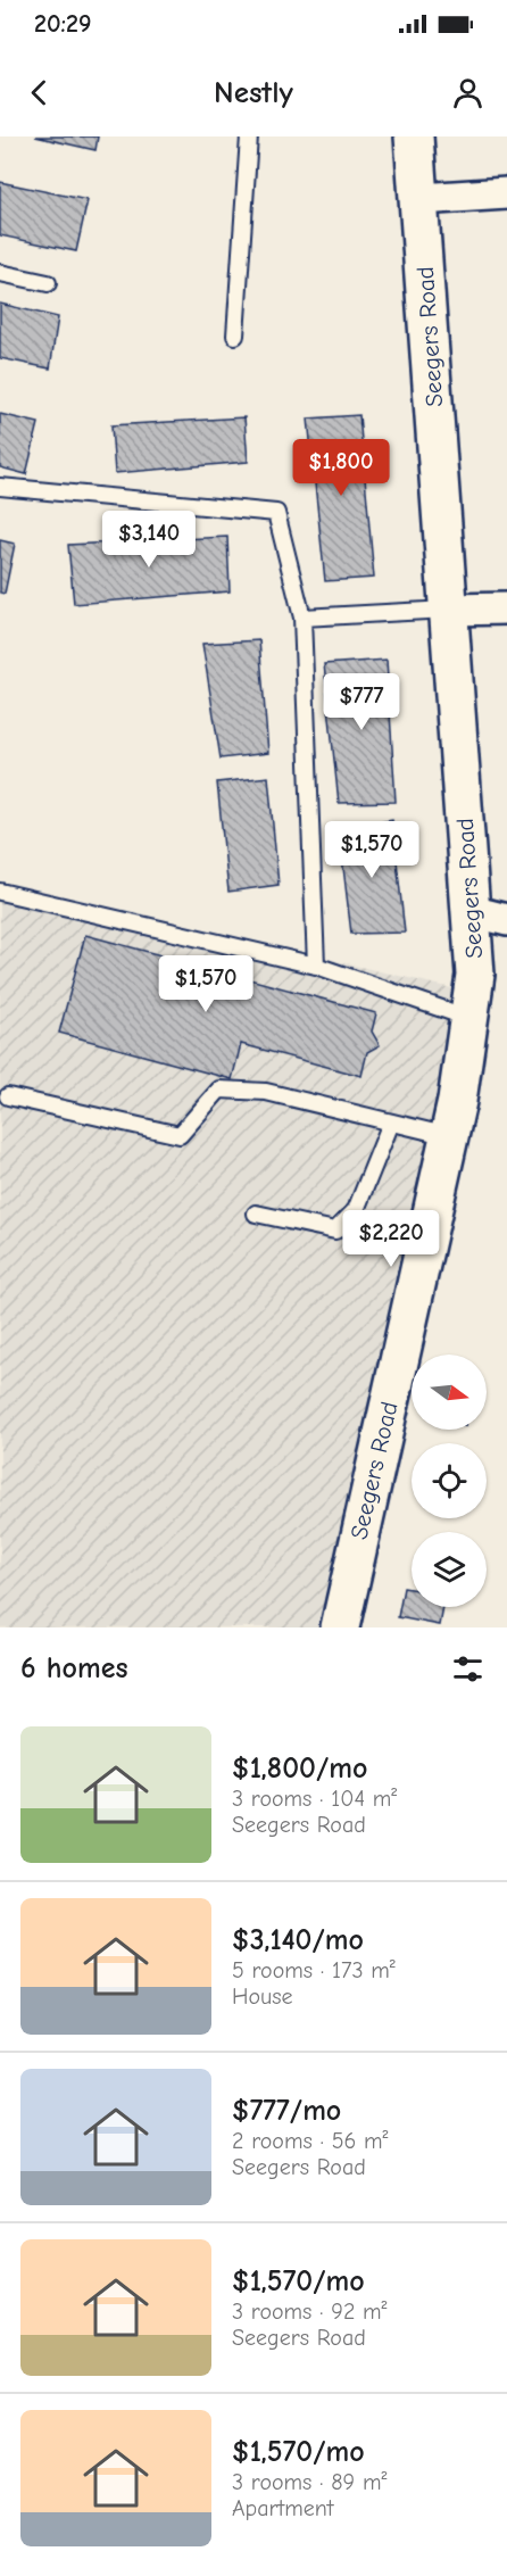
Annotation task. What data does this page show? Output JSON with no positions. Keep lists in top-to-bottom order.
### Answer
{
  "streets": {
    "street": ["Seegers Road"]
  },
  "north": "right",
  "page": {
    "status": "20:29",
    "header": "Nestly",
    "price": [
      "$1,800",
      "$3,140",
      "$777",
      "$1,570",
      "$1,570",
      "$2,220"
    ],
    "heading": "6 homes",
    "list": [
      {
        "name": "$1,800/mo",
        "note": "3 rooms · 104 m² · Seegers Road"
      },
      {
        "name": "$3,140/mo",
        "note": "5 rooms · 173 m² · House"
      },
      {
        "name": "$777/mo",
        "note": "2 rooms · 56 m² · Seegers Road"
      },
      {
        "name": "$1,570/mo",
        "note": "3 rooms · 92 m² · Seegers Road"
      },
      {
        "name": "$1,570/mo",
        "note": "3 rooms · 89 m² · Apartment"
      }
    ]
  }
}
